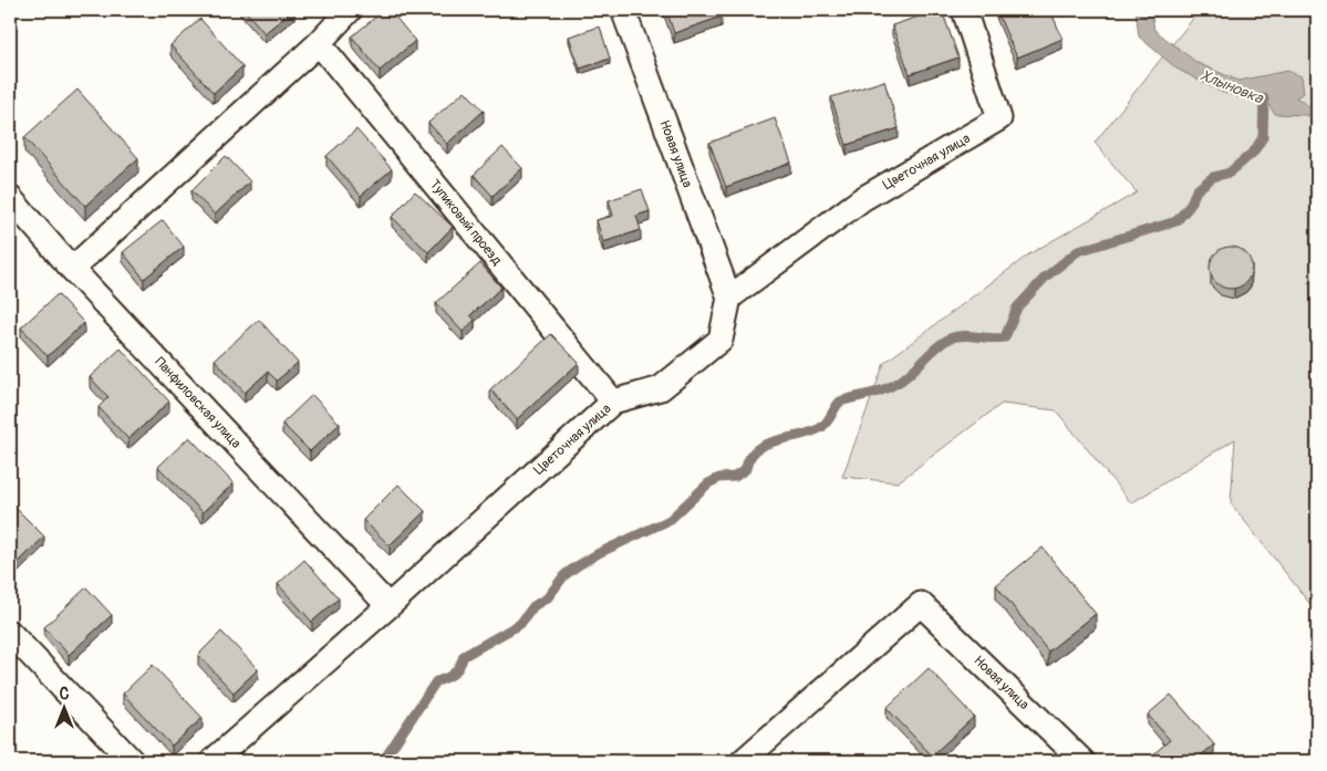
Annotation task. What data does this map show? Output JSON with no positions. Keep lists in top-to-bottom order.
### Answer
{
  "streets": {
    "street": [
      "Новая улица",
      "Цветочная улица",
      "Тупиковый проезд",
      "Панфиловская улица"
    ]
  },
  "crossings": [
    ["Новая улица", "Цветочная улица"],
    ["Цветочная улица", "Тупиковый проезд"],
    ["Цветочная улица", "Панфиловская улица"]
  ],
  "water": ["Хлыновка"],
  "north": "top"
}
